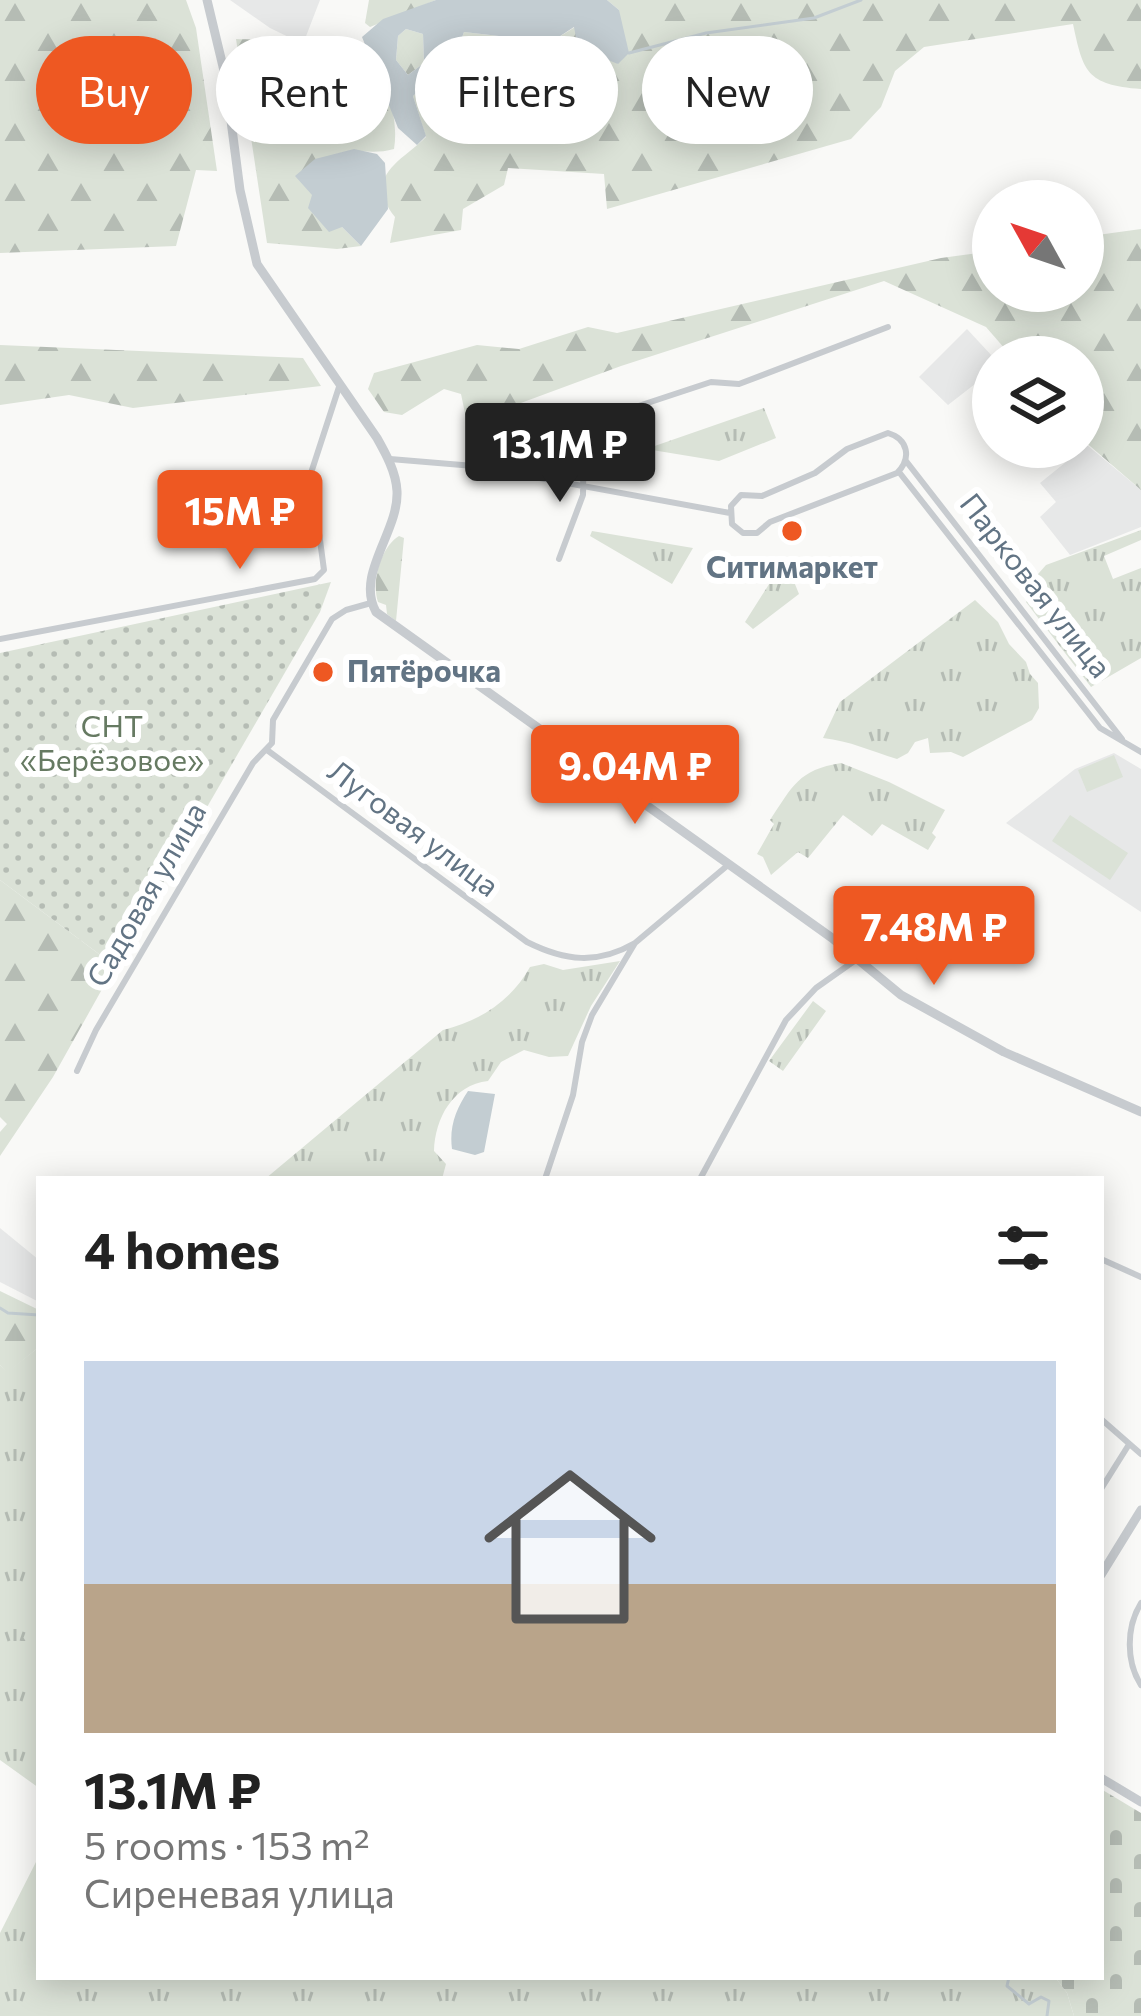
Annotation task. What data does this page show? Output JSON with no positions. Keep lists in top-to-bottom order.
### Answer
{
  "streets": {
    "street": ["Парковая улица", "Луговая улица", "Садовая улица"]
  },
  "crossings": [
    ["Луговая улица", "Садовая улица"]
  ],
  "parks": ["СНТ «Берёзовое»"],
  "places": ["Ситимаркет", "Пятёрочка"],
  "north": "top left",
  "page": {
    "chip": [
      "Buy",
      "Rent",
      "Filters",
      "New"
    ],
    "price": [
      "13.1M ₽",
      "15M ₽",
      "9.04M ₽",
      "7.48M ₽"
    ],
    "heading": "4 homes",
    "list": [
      {
        "name": "13.1M ₽",
        "note": "5 rooms · 153 m² · Сиреневая улица"
      }
    ]
  }
}
